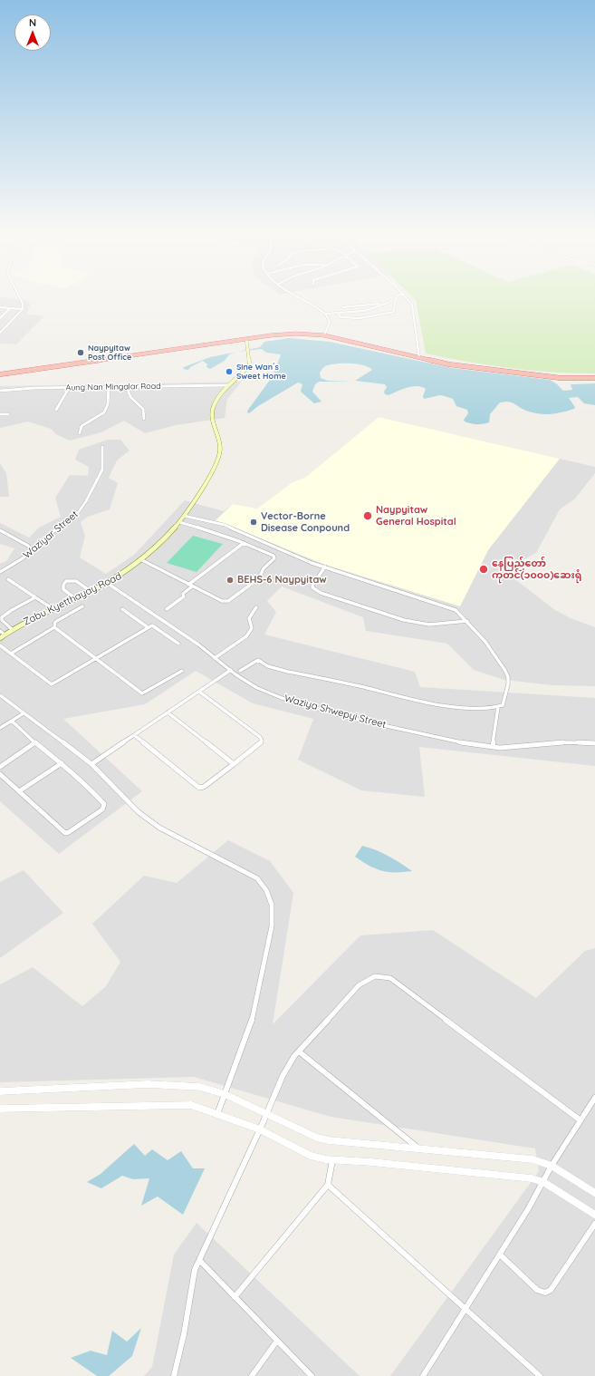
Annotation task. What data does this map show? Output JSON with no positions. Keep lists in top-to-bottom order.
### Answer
{
  "streets": {
    "main road": ["Zabu Kyetthayay Road"],
    "street": ["Aung Nan Mingalar Road", "Waziyar Street", "Waziya Shwepyi Street"]
  },
  "crossings": [
    ["Aung Nan Mingalar Road", "Zabu Kyetthayay Road"],
    ["Zabu Kyetthayay Road", "Waziya Shwepyi Street"]
  ],
  "places": [
    "Naypyitaw Post Office",
    "Sine Wan´s Sweet Home",
    "Naypyitaw General Hospital",
    "Vector-Borne Disease Conpound",
    "နေပြည်တော် ကုတင်(၁၀၀၀)ဆေးရုံ",
    "BEHS-6 Naypyitaw"
  ],
  "north": "top"
}
